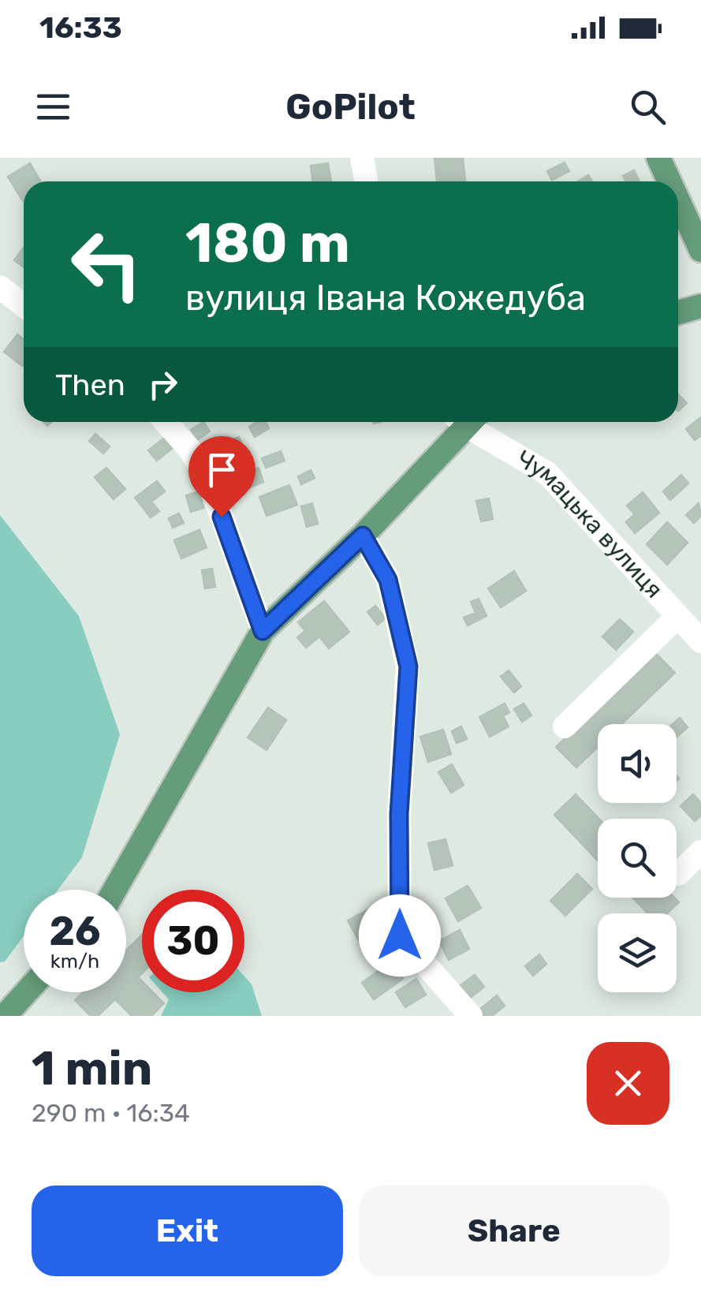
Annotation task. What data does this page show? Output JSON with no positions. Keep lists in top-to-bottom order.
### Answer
{
  "streets": {
    "street": ["Чумацька вулиця"]
  },
  "page": {
    "status": "16:33",
    "header": "GoPilot",
    "turn": ["180 m", "вулиця Івана Кожедуба"],
    "then": "Then",
    "speed": "26 km/h",
    "limit": "30",
    "heading": ["1 min", "290 m · 16:34"],
    "buttons": ["Exit", "Share"]
  }
}
